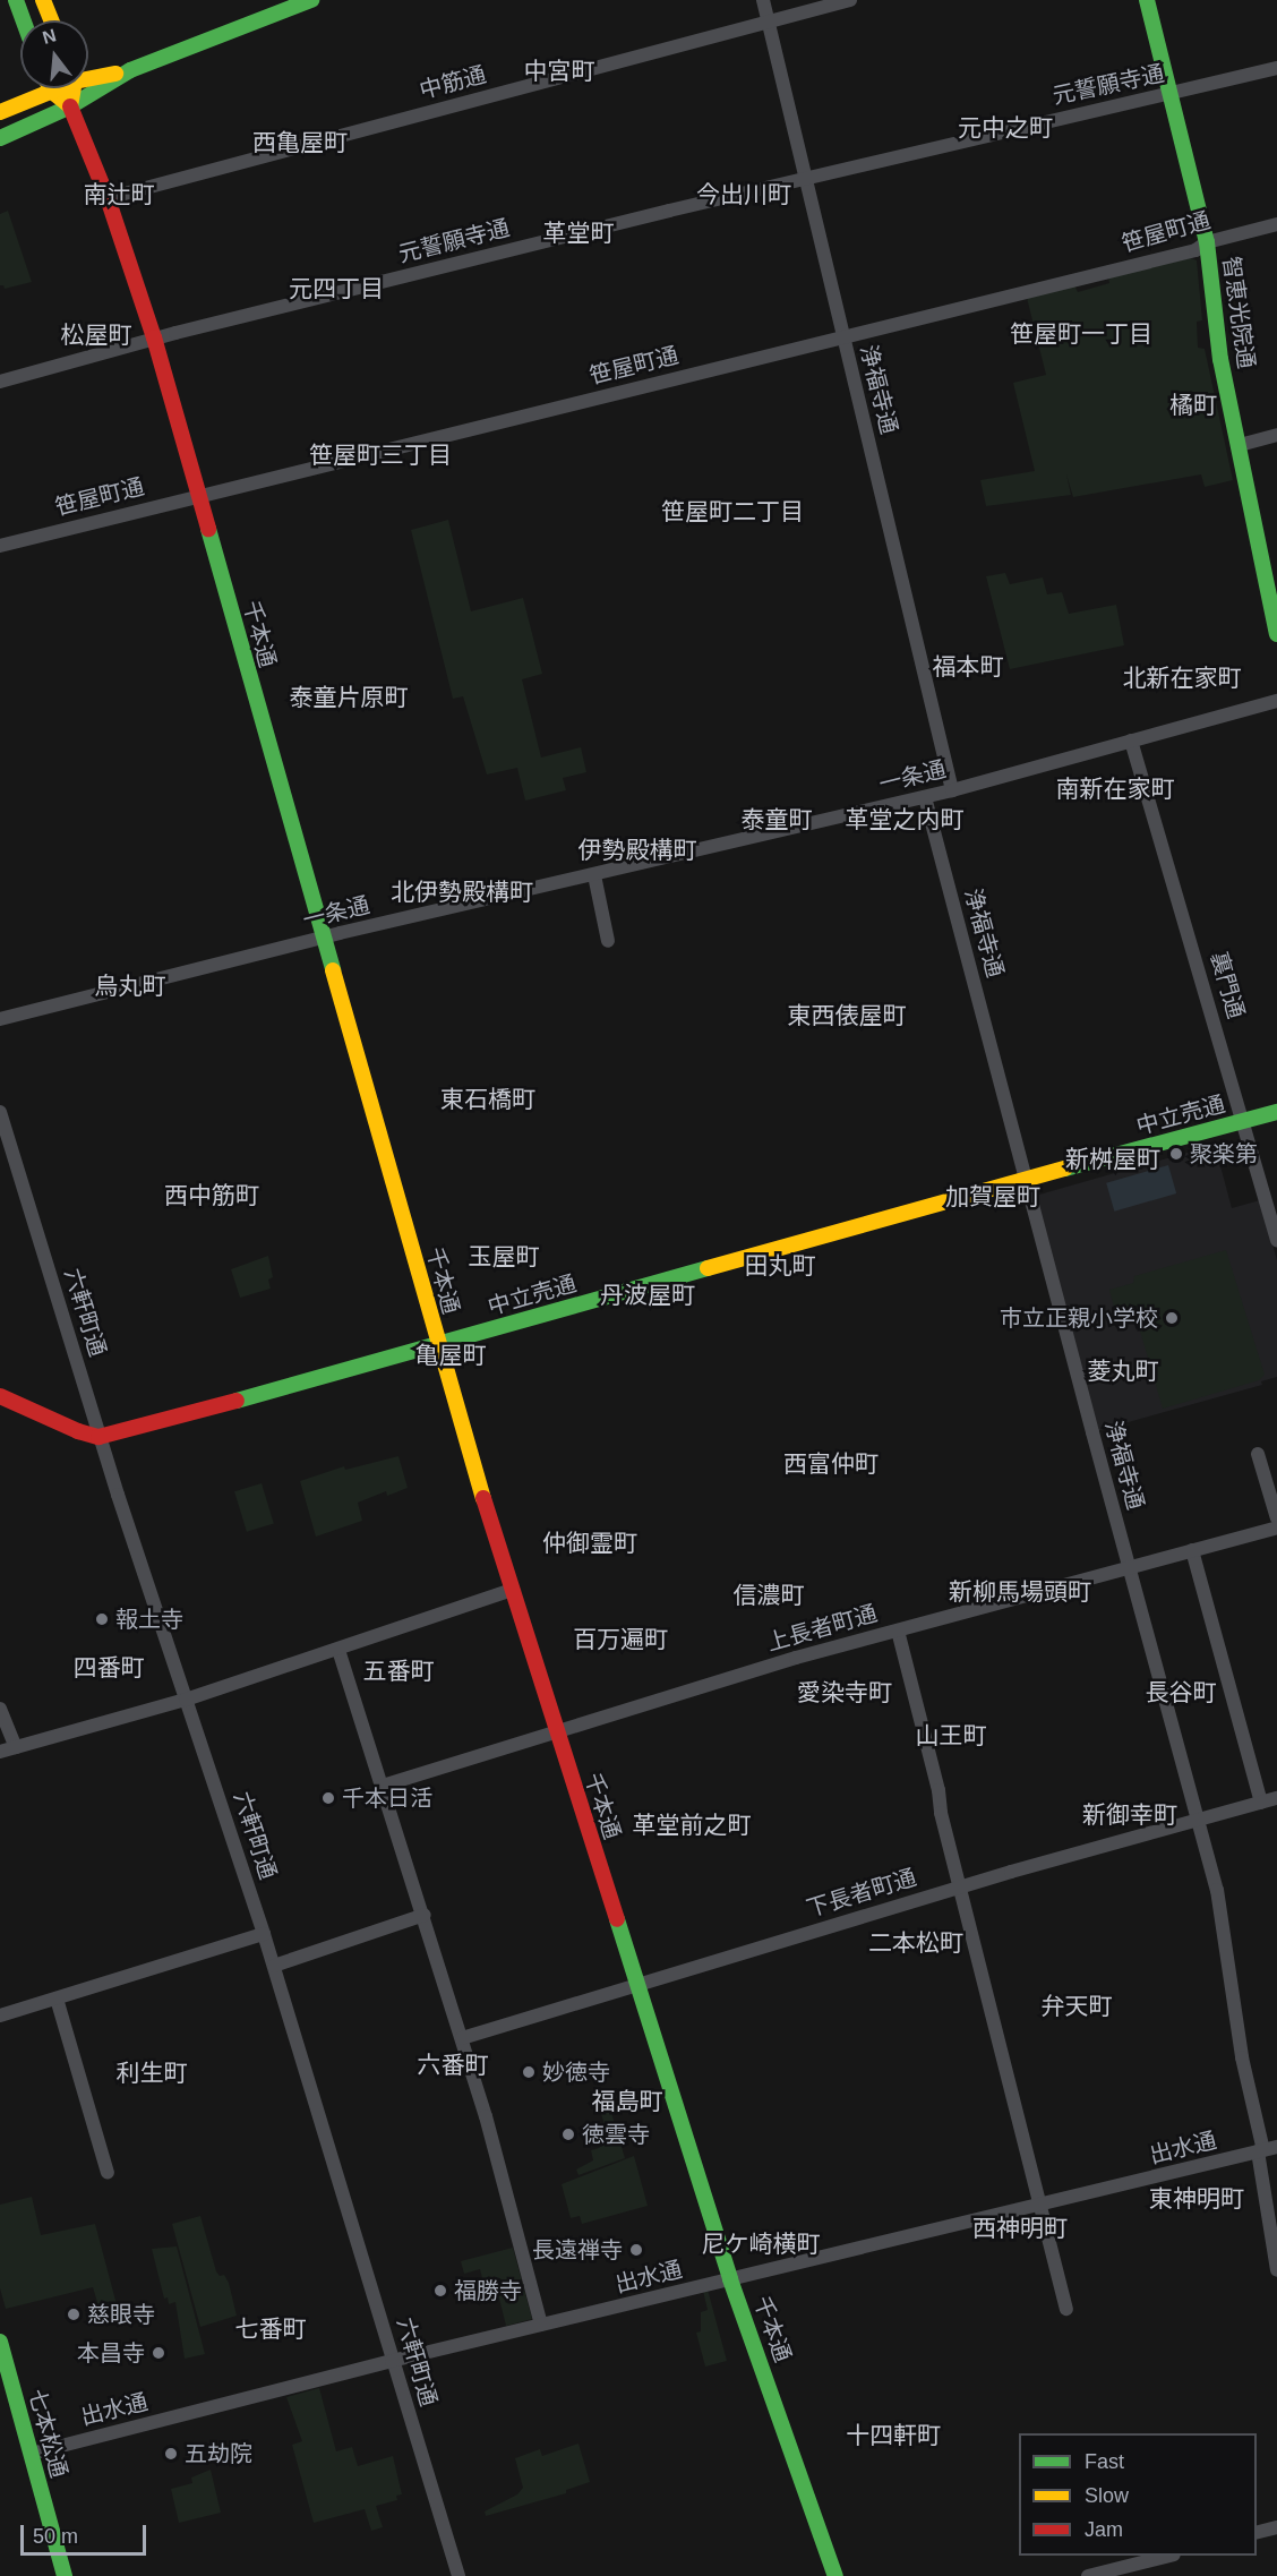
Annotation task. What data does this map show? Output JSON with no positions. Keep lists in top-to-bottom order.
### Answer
{
  "streets": {
    "street": [
      "中筋通",
      "元誓願寺通",
      "笹屋町通",
      "智恵光院通",
      "浄福寺通",
      "千本通",
      "一条通",
      "裏門通",
      "中立売通",
      "六軒町通",
      "上長者町通",
      "下長者町通",
      "出水通",
      "七本松通"
    ]
  },
  "crossings": [
    ["中筋通", "浄福寺通"],
    ["中筋通", "千本通"],
    ["元誓願寺通", "智恵光院通"],
    ["元誓願寺通", "浄福寺通"],
    ["元誓願寺通", "千本通"],
    ["笹屋町通", "智恵光院通"],
    ["笹屋町通", "浄福寺通"],
    ["笹屋町通", "千本通"],
    ["浄福寺通", "一条通"],
    ["浄福寺通", "中立売通"],
    ["浄福寺通", "上長者町通"],
    ["浄福寺通", "下長者町通"],
    ["浄福寺通", "出水通"],
    ["千本通", "一条通"],
    ["千本通", "中立売通"],
    ["千本通", "上長者町通"],
    ["千本通", "下長者町通"],
    ["千本通", "出水通"],
    ["一条通", "裏門通"],
    ["裏門通", "中立売通"],
    ["中立売通", "六軒町通"],
    ["六軒町通", "出水通"],
    ["出水通", "七本松通"]
  ],
  "districts": [
    "中宮町",
    "元中之町",
    "西亀屋町",
    "南辻町",
    "今出川町",
    "革堂町",
    "元四丁目",
    "笹屋町一丁目",
    "松屋町",
    "橘町",
    "笹屋町三丁目",
    "笹屋町二丁目",
    "福本町",
    "北新在家町",
    "泰童片原町",
    "南新在家町",
    "泰童町",
    "革堂之内町",
    "伊勢殿構町",
    "北伊勢殿構町",
    "烏丸町",
    "東西俵屋町",
    "東石橋町",
    "新桝屋町",
    "西中筋町",
    "加賀屋町",
    "玉屋町",
    "田丸町",
    "丹波屋町",
    "亀屋町",
    "菱丸町",
    "西富仲町",
    "仲御霊町",
    "新柳馬場頭町",
    "信濃町",
    "百万遍町",
    "四番町",
    "五番町",
    "愛染寺町",
    "長谷町",
    "山王町",
    "新御幸町",
    "革堂前之町",
    "二本松町",
    "弁天町",
    "六番町",
    "利生町",
    "福島町",
    "東神明町",
    "西神明町",
    "尼ケ崎横町",
    "七番町",
    "十四軒町"
  ],
  "places": [
    "聚楽第",
    "市立正親小学校",
    "報土寺",
    "千本日活",
    "妙徳寺",
    "徳雲寺",
    "長遠禅寺",
    "福勝寺",
    "慈眼寺",
    "本昌寺",
    "五劫院"
  ],
  "legend": ["Fast", "Slow", "Jam"],
  "scale_bar": "50 m",
  "north": "top"
}
